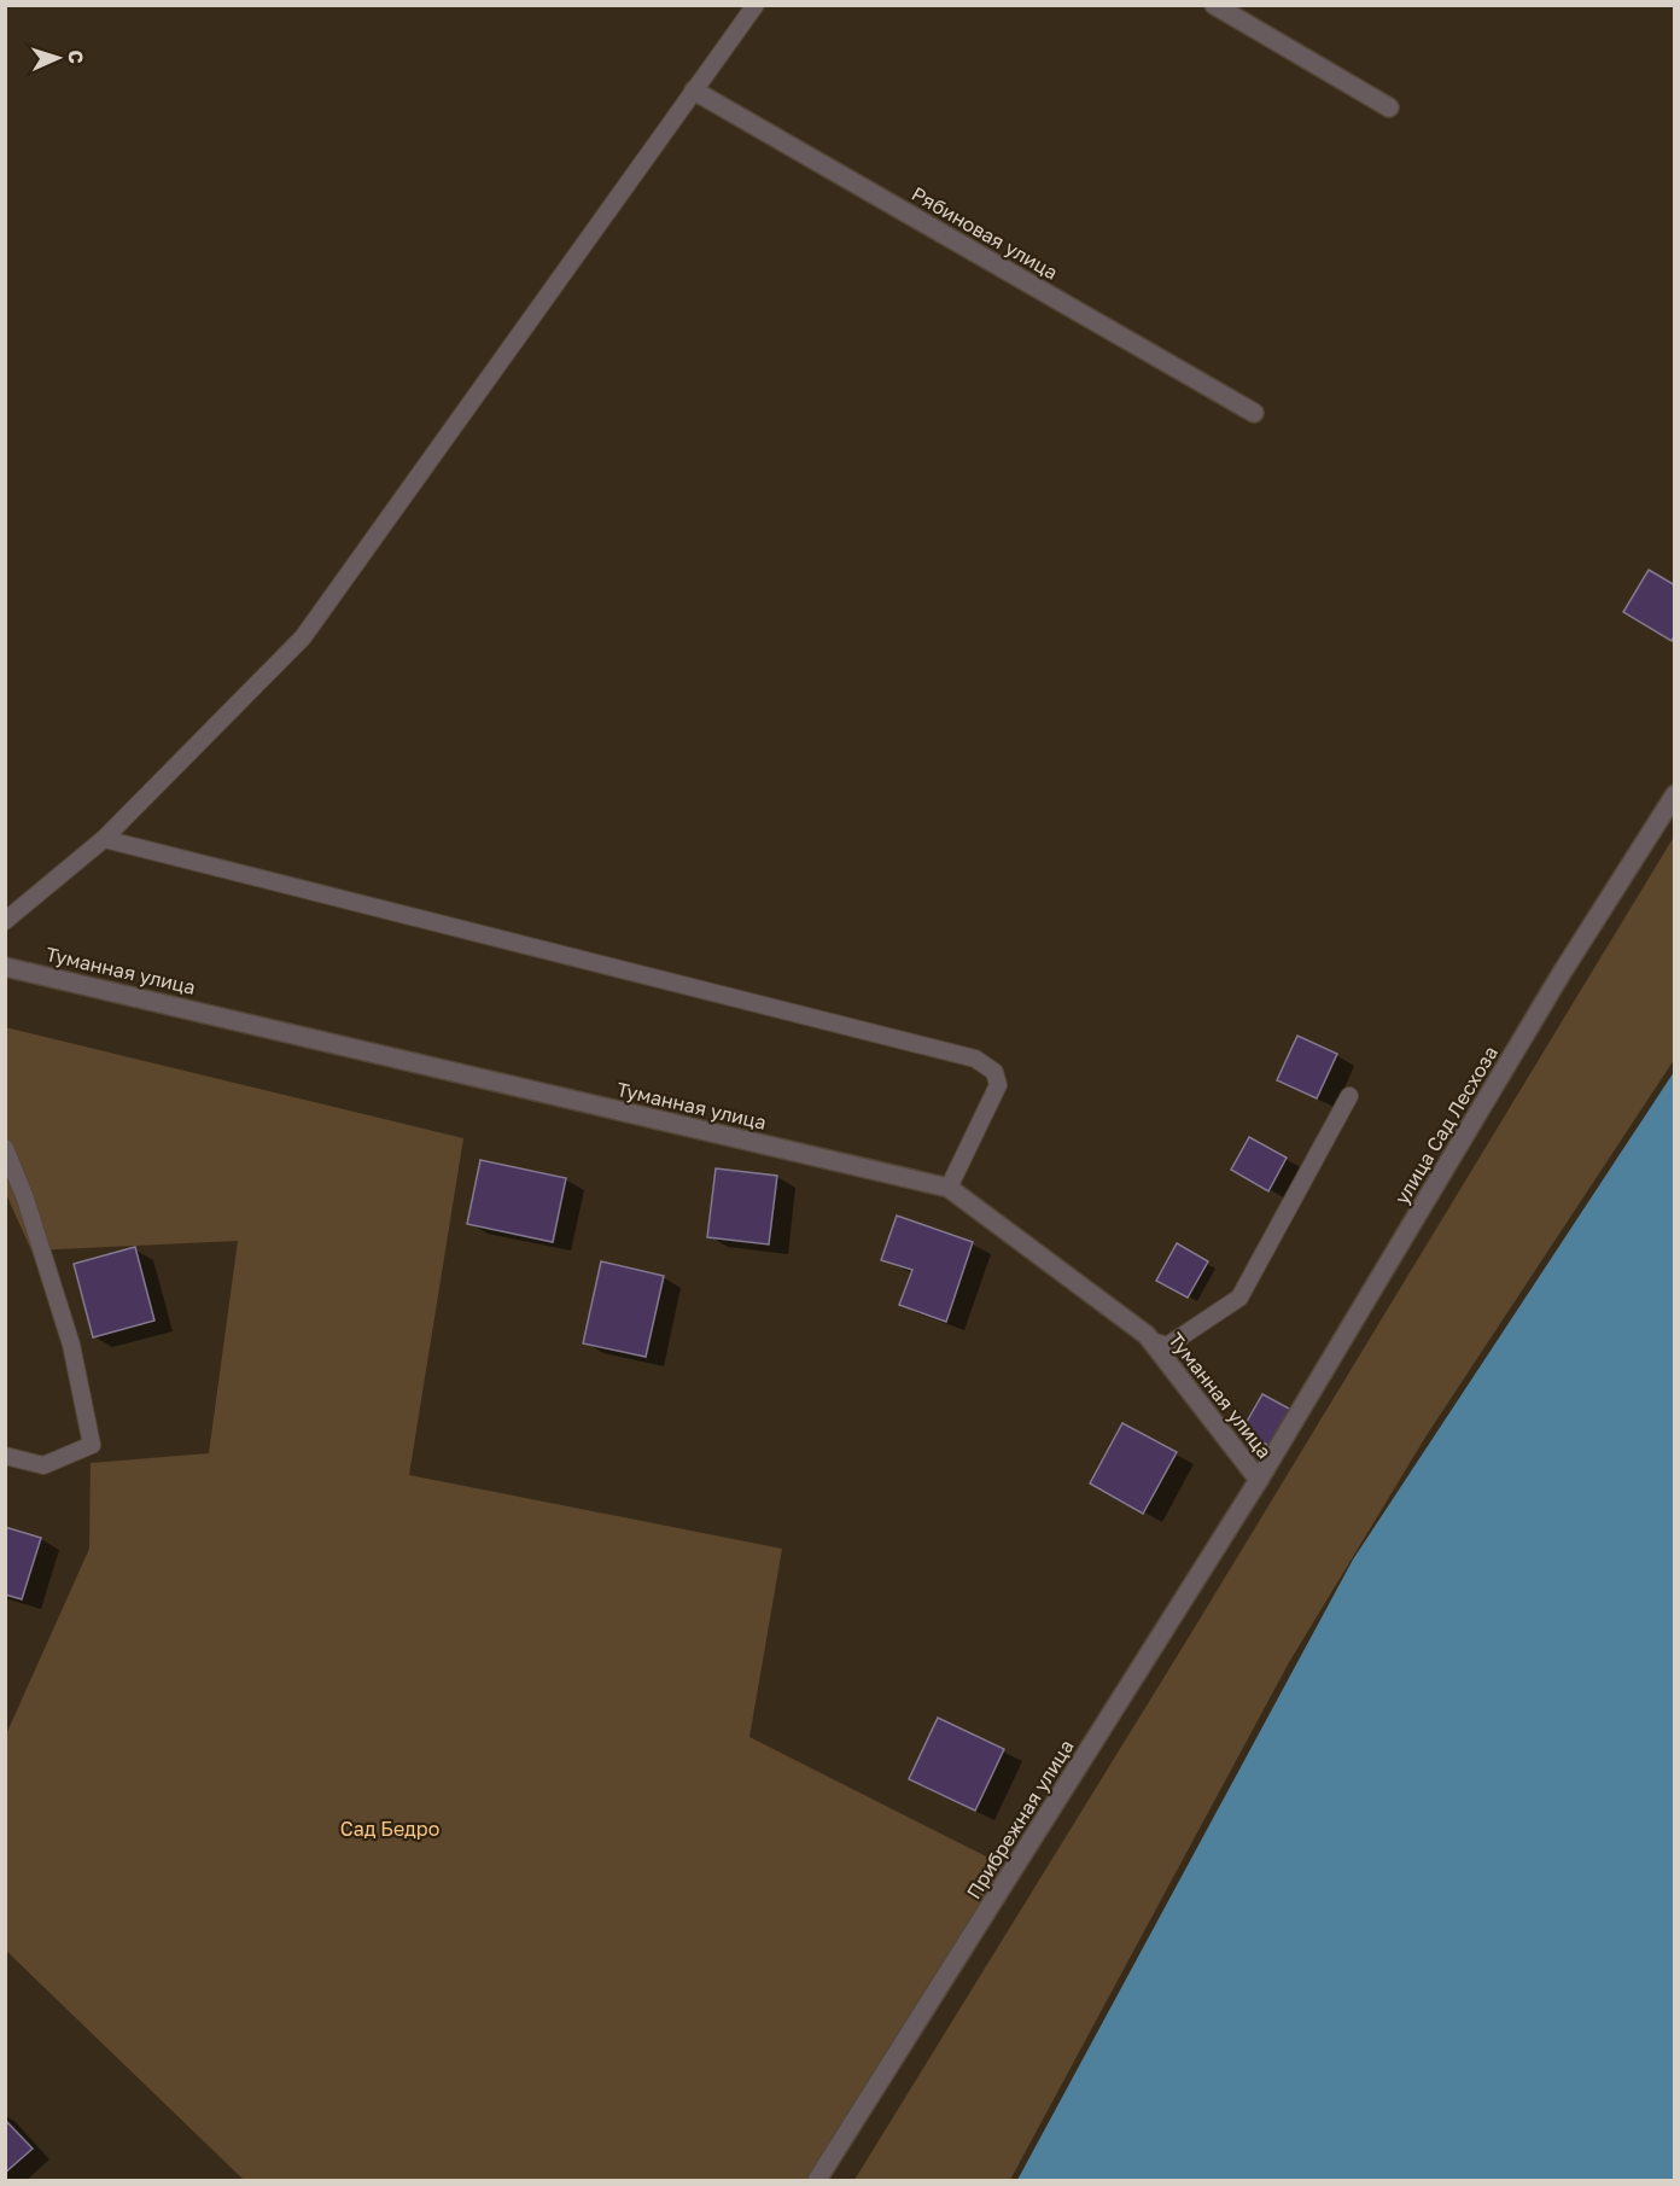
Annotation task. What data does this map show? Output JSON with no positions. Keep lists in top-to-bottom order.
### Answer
{
  "streets": {
    "street": [
      "Рябиновая улица",
      "Туманная улица",
      "улица Сад Лесхоза",
      "Прибрежная улица"
    ]
  },
  "crossings": [
    ["Туманная улица", "улица Сад Лесхоза"],
    ["Туманная улица", "Прибрежная улица"],
    ["улица Сад Лесхоза", "Прибрежная улица"]
  ],
  "parks": ["Сад Бедро"],
  "north": "right"
}
